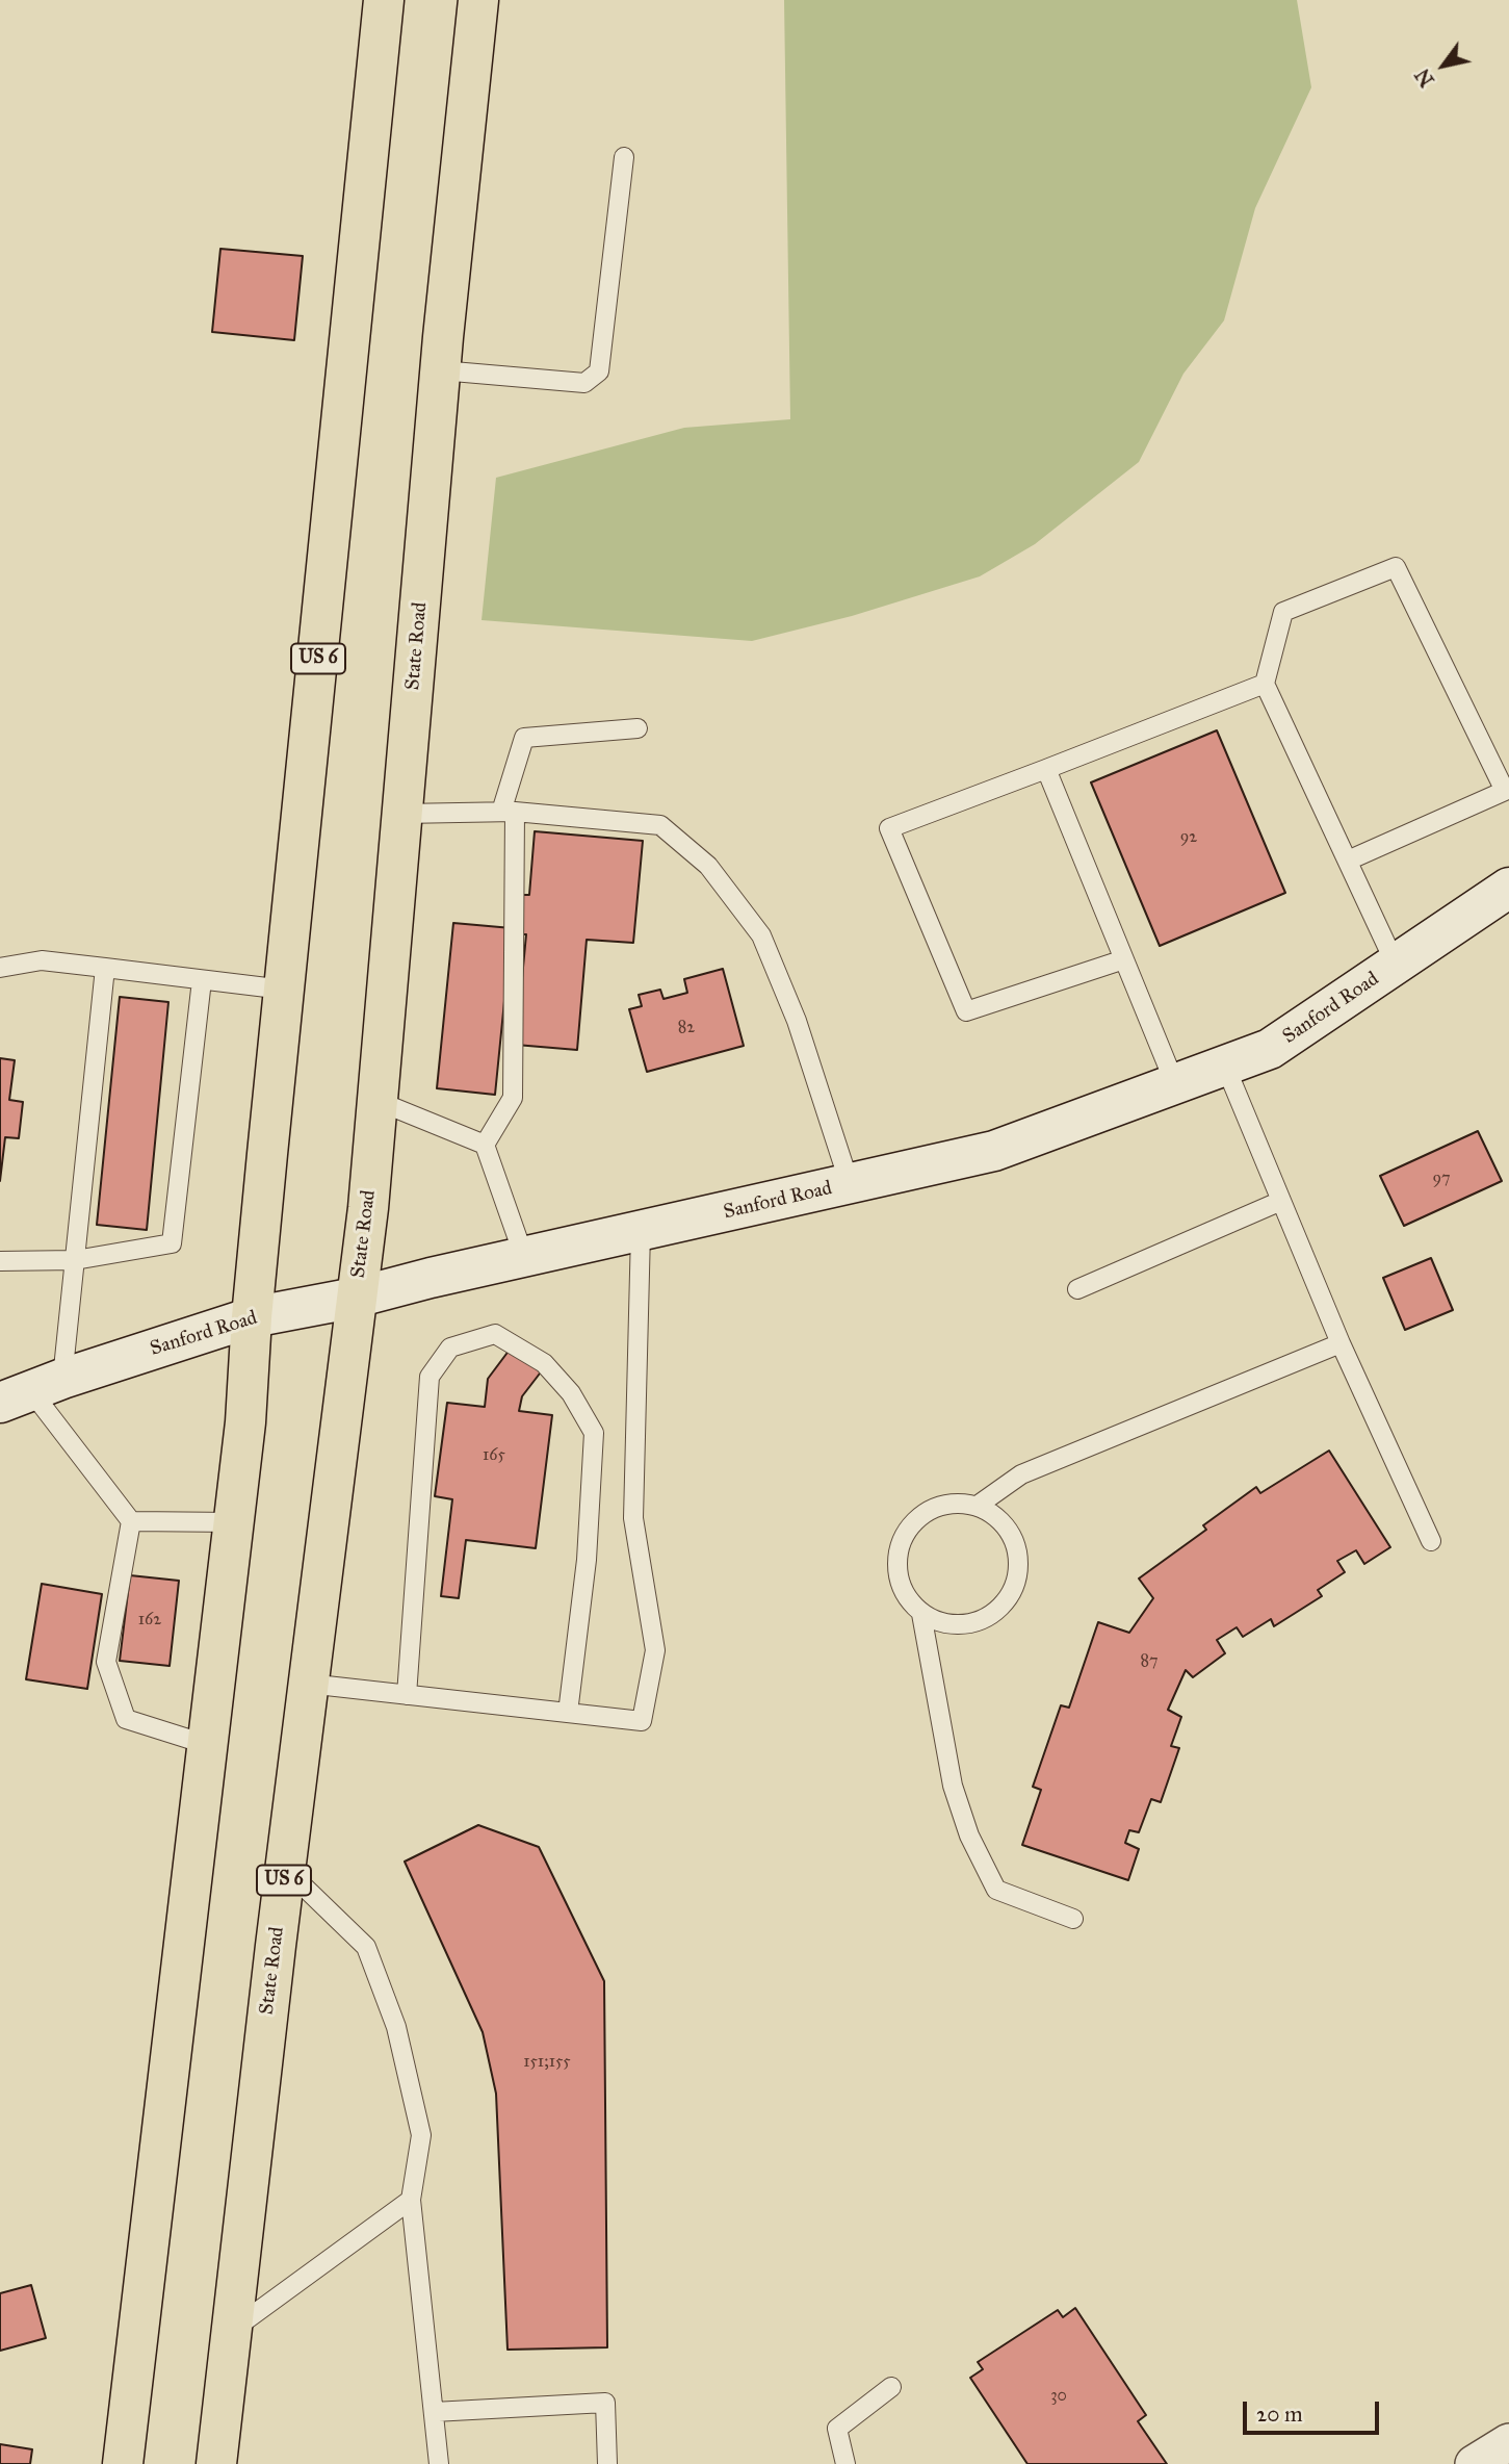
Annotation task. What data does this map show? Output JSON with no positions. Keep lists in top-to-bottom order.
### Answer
{
  "streets": {
    "main road": ["State Road", "US 6"],
    "street": ["Sanford Road"]
  },
  "crossings": [
    ["State Road", "Sanford Road"],
    ["US 6", "Sanford Road"]
  ],
  "house_numbers": [
    "92",
    "82",
    "97",
    "165",
    "162",
    "87",
    "151;155",
    "30"
  ],
  "scale_bar": "20 m",
  "north": "bottom left"
}
